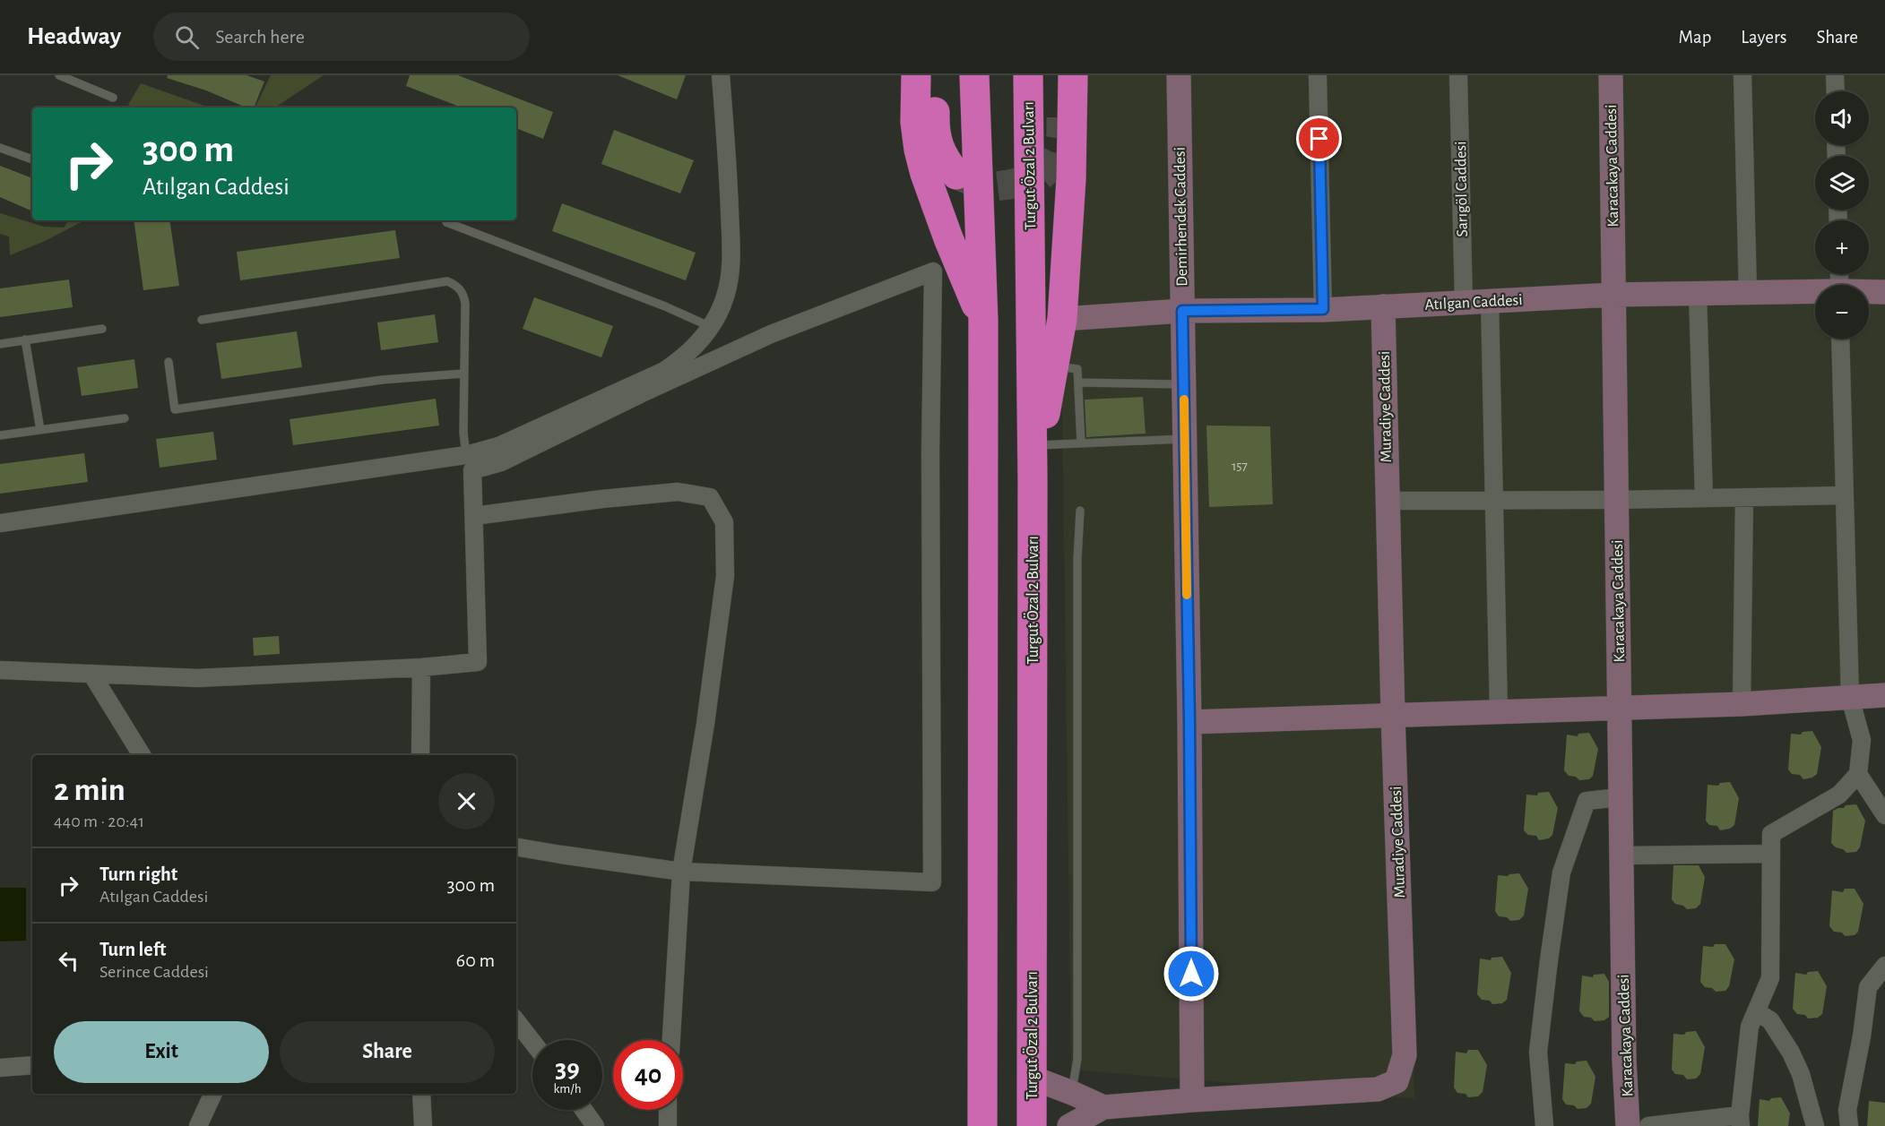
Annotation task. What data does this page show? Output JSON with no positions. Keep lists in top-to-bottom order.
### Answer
{
  "streets": {
    "highway": ["Turgut Özal 2 Bulvarı"],
    "street": [
      "Karacakaya Caddesi",
      "Sarıgöl Caddesi",
      "Demirhendek Caddesi",
      "Atılgan Caddesi",
      "Muradiye Caddesi"
    ]
  },
  "crossings": [
    ["Karacakaya Caddesi", "Atılgan Caddesi"],
    ["Sarıgöl Caddesi", "Atılgan Caddesi"],
    ["Demirhendek Caddesi", "Atılgan Caddesi"],
    ["Demirhendek Caddesi", "Muradiye Caddesi"],
    ["Atılgan Caddesi", "Muradiye Caddesi"]
  ],
  "house_numbers": ["157"],
  "page": {
    "header": "Headway",
    "search": "Search here",
    "nav": ["Map", "Layers", "Share"],
    "map_buttons": ["+", "−"],
    "turn": ["300 m", "Atılgan Caddesi"],
    "heading": ["2 min", "440 m · 20:41"],
    "list": [
      {
        "name": "Turn right",
        "note": "Atılgan Caddesi",
        "value": "300 m"
      },
      {
        "name": "Turn left",
        "note": "Serince Caddesi",
        "value": "60 m"
      }
    ],
    "buttons": ["Exit", "Share"],
    "speed": "39 km/h",
    "limit": "40"
  }
}
